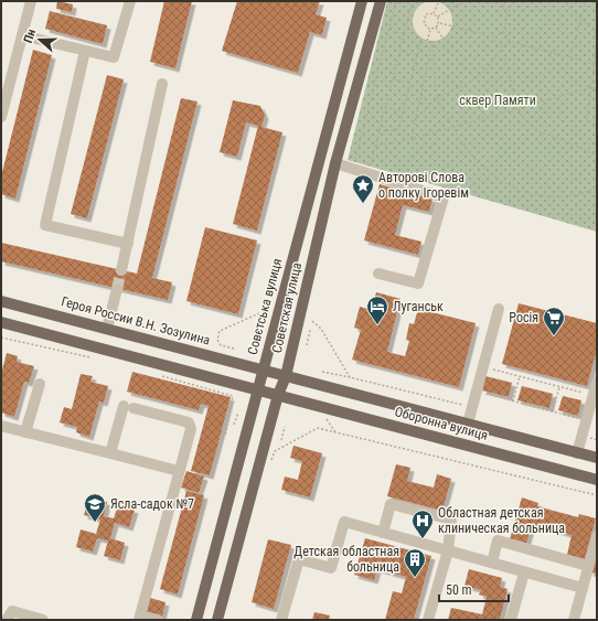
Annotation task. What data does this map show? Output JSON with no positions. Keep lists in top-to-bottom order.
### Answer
{
  "streets": {
    "main road": [
      "Совєтська вулиця",
      "Советская улица",
      "Героя России В.Н. Зозулина",
      "Оборонна вулиця"
    ]
  },
  "crossings": [
    ["Совєтська вулиця", "Героя России В.Н. Зозулина"],
    ["Совєтська вулиця", "Оборонна вулиця"],
    ["Советская улица", "Героя России В.Н. Зозулина"],
    ["Советская улица", "Оборонна вулиця"],
    ["Героя России В.Н. Зозулина", "Оборонна вулиця"]
  ],
  "parks": ["сквер Памяти"],
  "places": {
    "place": ["Авторові Слова о полку Ігоревім"],
    "hotel": ["Луганськ"],
    "supermarket": ["Росія"],
    "school or university": ["Ясла-садок №7"],
    "hospital": ["Областная детская клиническая больница"],
    "building": ["Детская областная больница"]
  },
  "scale_bar": "50 m",
  "north": "left"
}
